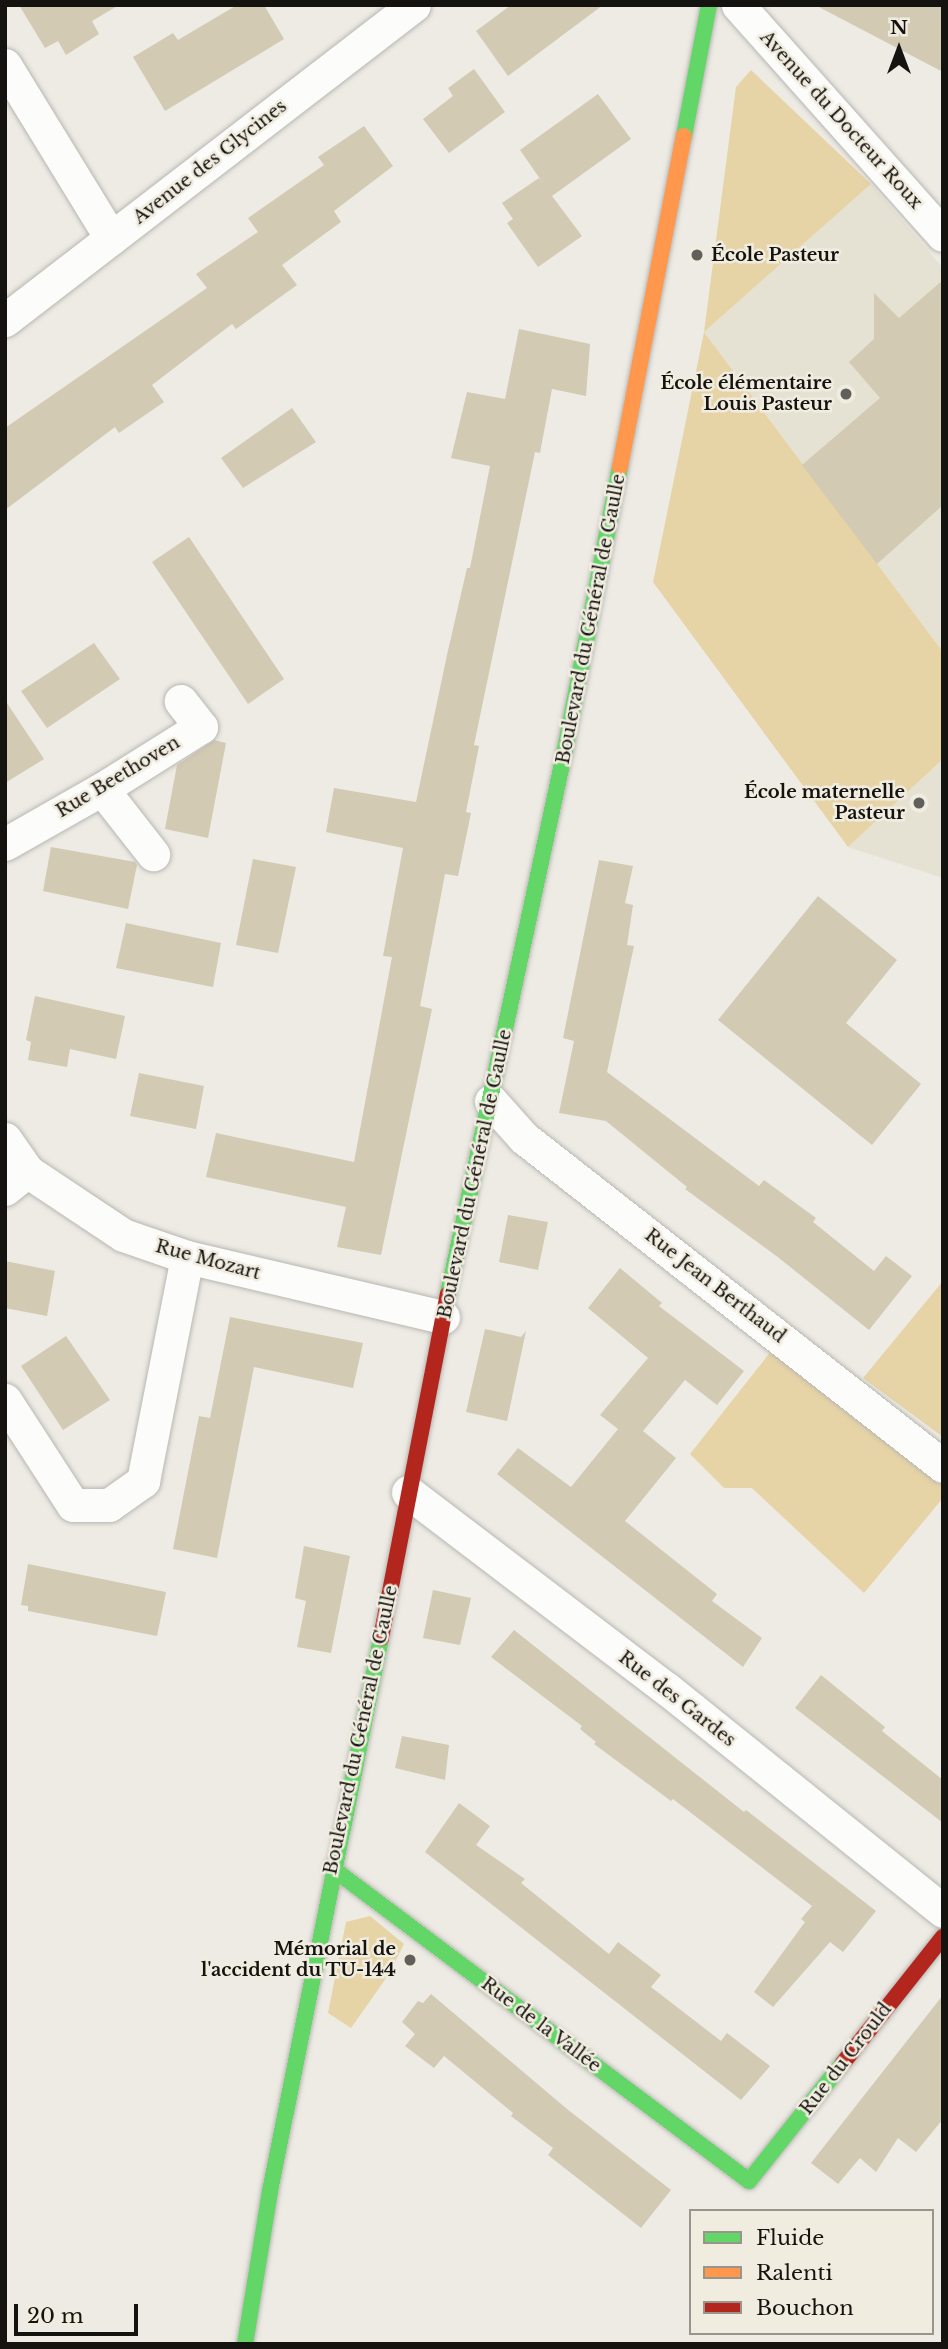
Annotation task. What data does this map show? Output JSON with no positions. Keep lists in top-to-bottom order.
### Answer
{
  "streets": {
    "street": [
      "Avenue du Docteur Roux",
      "Avenue des Glycines",
      "Boulevard du Général de Gaulle",
      "Rue Beethoven",
      "Rue Mozart",
      "Rue Jean Berthaud",
      "Rue des Gardes",
      "Rue de la Vallée",
      "Rue du Crould"
    ]
  },
  "crossings": [
    ["Boulevard du Général de Gaulle", "Rue Mozart"],
    ["Boulevard du Général de Gaulle", "Rue Jean Berthaud"],
    ["Boulevard du Général de Gaulle", "Rue des Gardes"],
    ["Boulevard du Général de Gaulle", "Rue de la Vallée"],
    ["Rue de la Vallée", "Rue du Crould"]
  ],
  "places": [
    "École Pasteur",
    "École élémentaire Louis Pasteur",
    "École maternelle Pasteur",
    "Mémorial de l'accident du TU-144"
  ],
  "legend": ["Fluide", "Ralenti", "Bouchon"],
  "scale_bar": "20 m",
  "north": "top"
}
